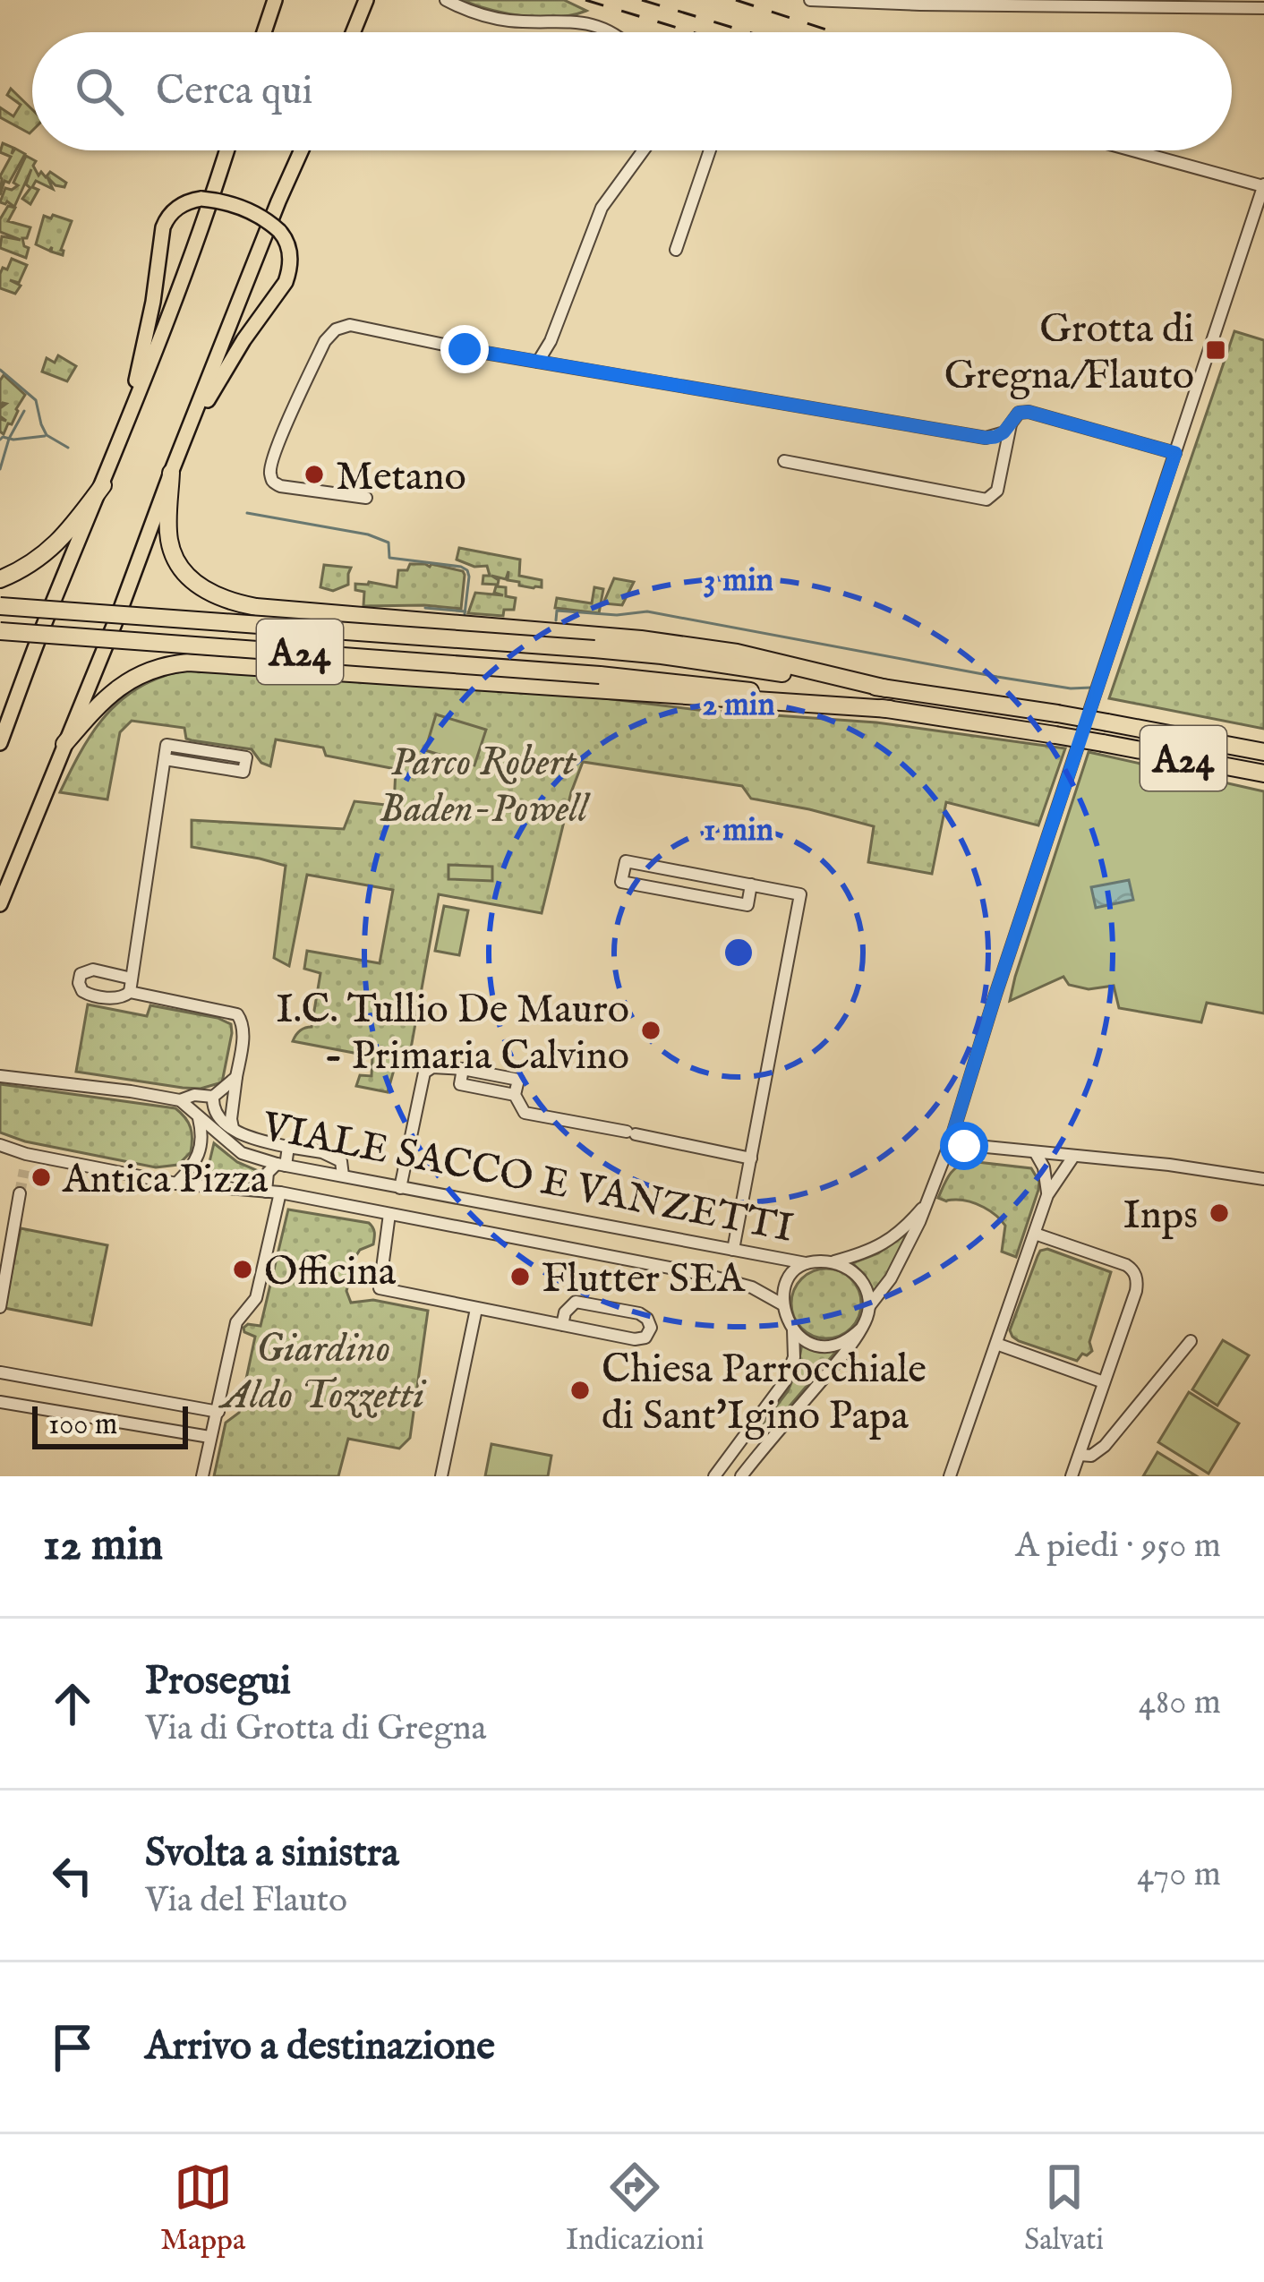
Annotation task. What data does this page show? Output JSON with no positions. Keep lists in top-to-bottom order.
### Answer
{
  "streets": {
    "highway": ["A24"],
    "street": ["VIALE SACCO E VANZETTI"]
  },
  "parks": ["Parco Robert Baden-Powell", "Giardino Aldo Tozzetti"],
  "places": {
    "transit": ["Grotta di Gregna/Flauto"],
    "other": [
      "Metano",
      "I.C. Tullio De Mauro - Primaria Calvino",
      "Antica Pizza",
      "Inps",
      "Officina",
      "Flutter SEA",
      "Chiesa Parrocchiale di Sant'Igino Papa"
    ]
  },
  "scale_bar": "100 m",
  "page": {
    "search": "Cerca qui",
    "scale": "100 m",
    "heading": ["12 min", "A piedi · 950 m"],
    "list": [
      ["Prosegui", "Via di Grotta di Gregna", "480 m"],
      ["Svolta a sinistra", "Via del Flauto", "470 m"],
      "Arrivo a destinazione"
    ],
    "nav": ["Mappa", "Indicazioni", "Salvati"]
  },
  "rings": ["3 min", "2 min", "1 min"]
}
